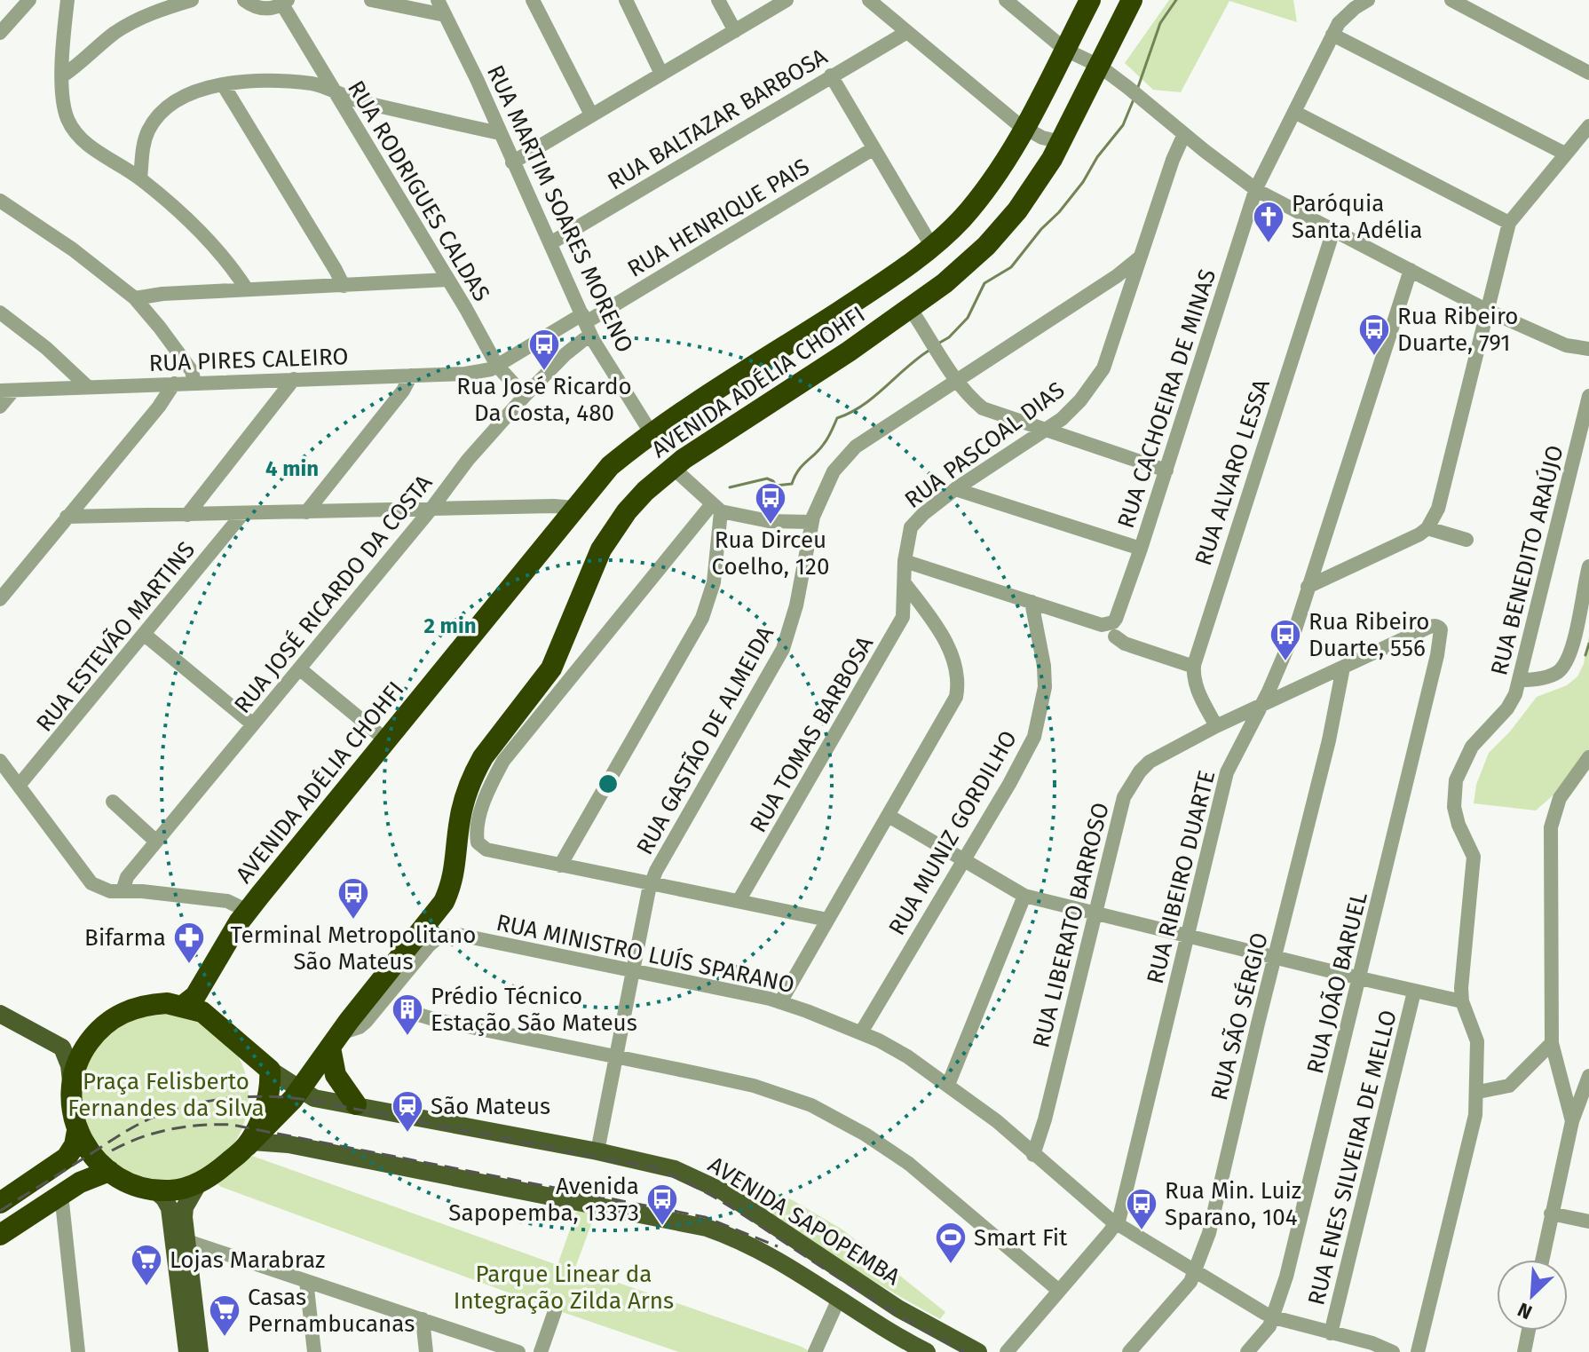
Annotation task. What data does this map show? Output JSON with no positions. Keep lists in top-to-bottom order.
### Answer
{
  "streets": {
    "highway": ["AVENIDA ADÉLIA CHOHFI"],
    "main road": ["AVENIDA SAPOPEMBA"],
    "street": [
      "RUA BALTAZAR BARBOSA",
      "RUA RODRIGUES CALDAS",
      "RUA MARTIM SOARES MORENO",
      "RUA HENRIQUE PAIS",
      "RUA PIRES CALEIRO",
      "RUA CACHOEIRA DE MINAS",
      "RUA PASCOAL DIAS",
      "RUA ALVARO LESSA",
      "RUA BENEDITO ARAÚJO",
      "RUA JOSÉ RICARDO DA COSTA",
      "RUA ESTEVÃO MARTINS",
      "RUA TOMAS BARBOSA",
      "RUA GASTÃO DE ALMEIDA",
      "RUA MUNIZ GORDILHO",
      "RUA RIBEIRO DUARTE",
      "RUA LIBERATO BARROSO",
      "RUA MINISTRO LUÍS SPARANO",
      "RUA JOÃO BARUEL",
      "RUA SÃO SÉRGIO",
      "RUA ENES SILVEIRA DE MELLO"
    ]
  },
  "crossings": [
    ["RUA BALTAZAR BARBOSA", "RUA MARTIM SOARES MORENO"],
    ["RUA RODRIGUES CALDAS", "RUA HENRIQUE PAIS"],
    ["RUA RODRIGUES CALDAS", "RUA PIRES CALEIRO"],
    ["RUA RODRIGUES CALDAS", "RUA JOSÉ RICARDO DA COSTA"],
    ["RUA MARTIM SOARES MORENO", "RUA HENRIQUE PAIS"],
    ["RUA MARTIM SOARES MORENO", "AVENIDA ADÉLIA CHOHFI"],
    ["RUA MARTIM SOARES MORENO", "RUA JOSÉ RICARDO DA COSTA"],
    ["RUA HENRIQUE PAIS", "RUA PIRES CALEIRO"],
    ["AVENIDA ADÉLIA CHOHFI", "RUA MINISTRO LUÍS SPARANO"],
    ["AVENIDA ADÉLIA CHOHFI", "AVENIDA SAPOPEMBA"],
    ["RUA CACHOEIRA DE MINAS", "RUA PASCOAL DIAS"],
    ["RUA CACHOEIRA DE MINAS", "RUA MUNIZ GORDILHO"],
    ["RUA PASCOAL DIAS", "RUA TOMAS BARBOSA"],
    ["RUA PASCOAL DIAS", "RUA GASTÃO DE ALMEIDA"],
    ["RUA ALVARO LESSA", "RUA LIBERATO BARROSO"],
    ["RUA GASTÃO DE ALMEIDA", "RUA MINISTRO LUÍS SPARANO"],
    ["RUA GASTÃO DE ALMEIDA", "AVENIDA SAPOPEMBA"],
    ["RUA MUNIZ GORDILHO", "RUA MINISTRO LUÍS SPARANO"],
    ["RUA RIBEIRO DUARTE", "RUA LIBERATO BARROSO"],
    ["RUA RIBEIRO DUARTE", "RUA MINISTRO LUÍS SPARANO"],
    ["RUA LIBERATO BARROSO", "RUA MINISTRO LUÍS SPARANO"],
    ["RUA LIBERATO BARROSO", "RUA JOÃO BARUEL"],
    ["RUA LIBERATO BARROSO", "RUA SÃO SÉRGIO"],
    ["RUA MINISTRO LUÍS SPARANO", "RUA JOÃO BARUEL"],
    ["RUA MINISTRO LUÍS SPARANO", "RUA SÃO SÉRGIO"],
    ["RUA MINISTRO LUÍS SPARANO", "RUA ENES SILVEIRA DE MELLO"]
  ],
  "parks": ["Praça Felisberto Fernandes da Silva", "Parque Linear da Integração Zilda Arns"],
  "places": {
    "church": ["Paróquia Santa Adélia"],
    "bus stop": [
      "Rua Ribeiro Duarte, 791",
      "Rua José Ricardo Da Costa, 480",
      "Rua Dirceu Coelho, 120",
      "Rua Ribeiro Duarte, 556",
      "Terminal Metropolitano São Mateus",
      "Avenida Sapopemba, 13373",
      "Rua Min. Luiz Sparano, 104"
    ],
    "pharmacy": ["Bifarma"],
    "building": ["Prédio Técnico Estação São Mateus"],
    "station": ["São Mateus"],
    "sports": ["Smart Fit"],
    "supermarket": ["Lojas Marabraz", "Casas Pernambucanas"]
  },
  "north": "bottom left",
  "rings": ["4 min", "2 min"]
}
